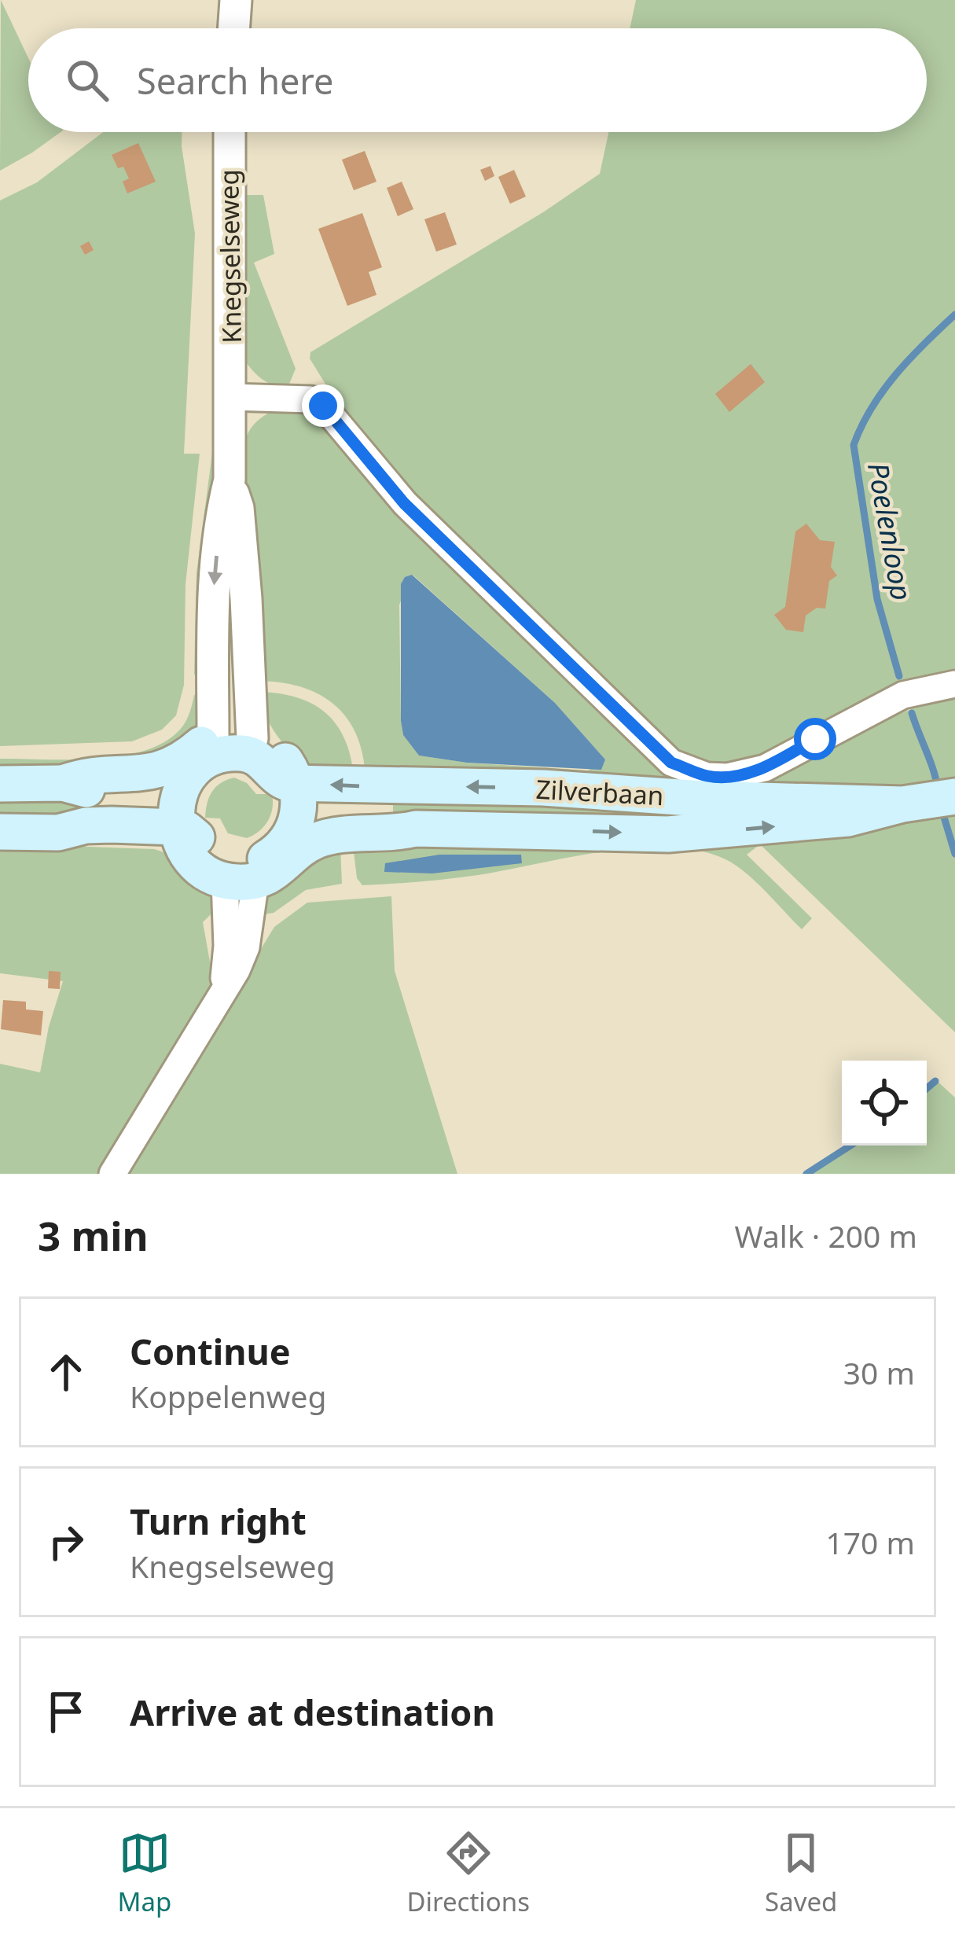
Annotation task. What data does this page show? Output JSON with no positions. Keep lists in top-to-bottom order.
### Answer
{
  "streets": {
    "main road": ["Zilverbaan"],
    "street": ["Knegselseweg"]
  },
  "crossings": [
    ["Knegselseweg", "Zilverbaan"]
  ],
  "water": ["Poelenloop"],
  "page": {
    "search": "Search here",
    "heading": ["3 min", "Walk · 200 m"],
    "list": [
      ["Continue", "Koppelenweg", "30 m"],
      ["Turn right", "Knegselseweg", "170 m"],
      "Arrive at destination"
    ],
    "nav": ["Map", "Directions", "Saved"]
  }
}
